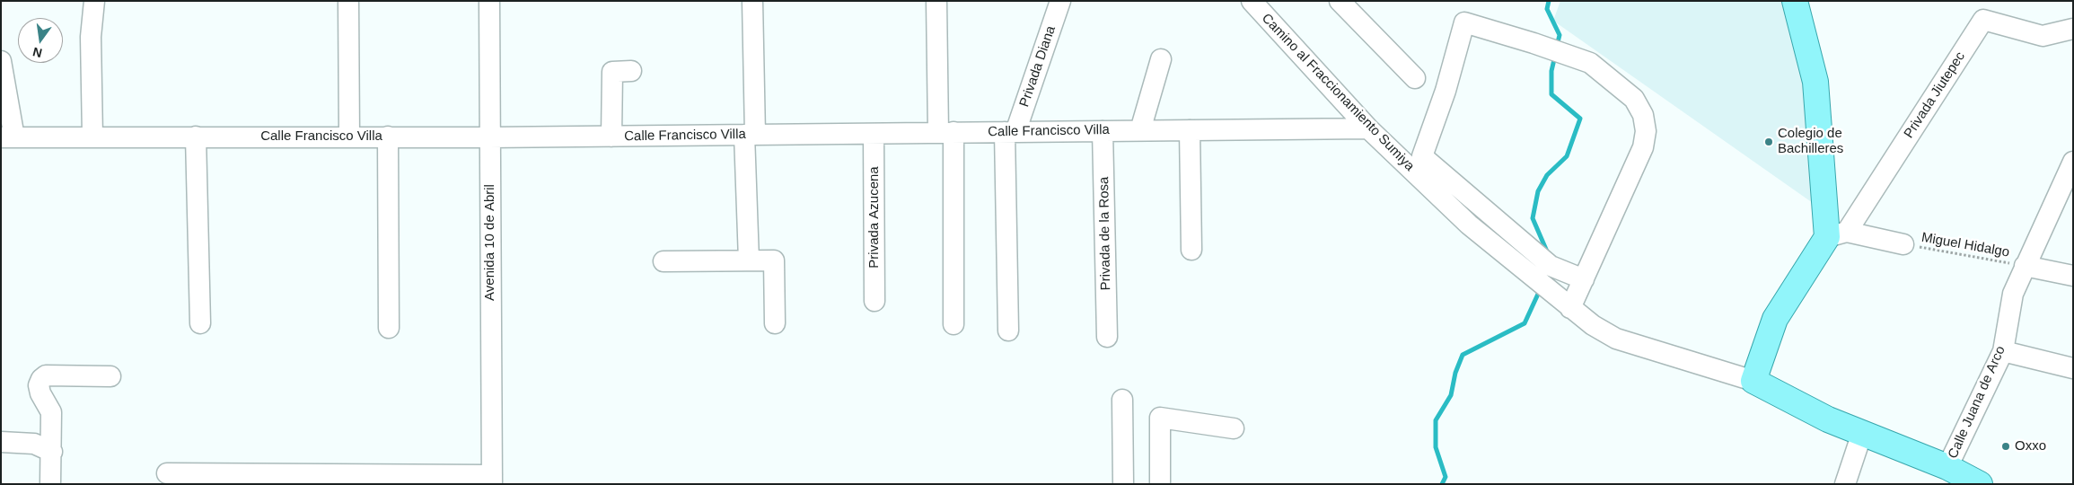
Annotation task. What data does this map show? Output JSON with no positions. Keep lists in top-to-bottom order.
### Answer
{
  "streets": {
    "main road": ["Camino al Fraccionamiento Sumiya"],
    "street": [
      "Privada Diana",
      "Privada Jiutepec",
      "Calle Francisco Villa",
      "Privada Azucena",
      "Privada de la Rosa",
      "Avenida 10 de Abril",
      "Calle Juana de Arco"
    ],
    "path": ["Miguel Hidalgo"]
  },
  "crossings": [
    ["Privada Diana", "Calle Francisco Villa"],
    ["Camino al Fraccionamiento Sumiya", "Calle Francisco Villa"],
    ["Camino al Fraccionamiento Sumiya", "Calle Juana de Arco"],
    ["Calle Francisco Villa", "Privada Azucena"],
    ["Calle Francisco Villa", "Privada de la Rosa"],
    ["Calle Francisco Villa", "Avenida 10 de Abril"],
    ["Miguel Hidalgo", "Calle Juana de Arco"]
  ],
  "places": ["Colegio de Bachilleres", "Oxxo"],
  "north": "bottom"
}
